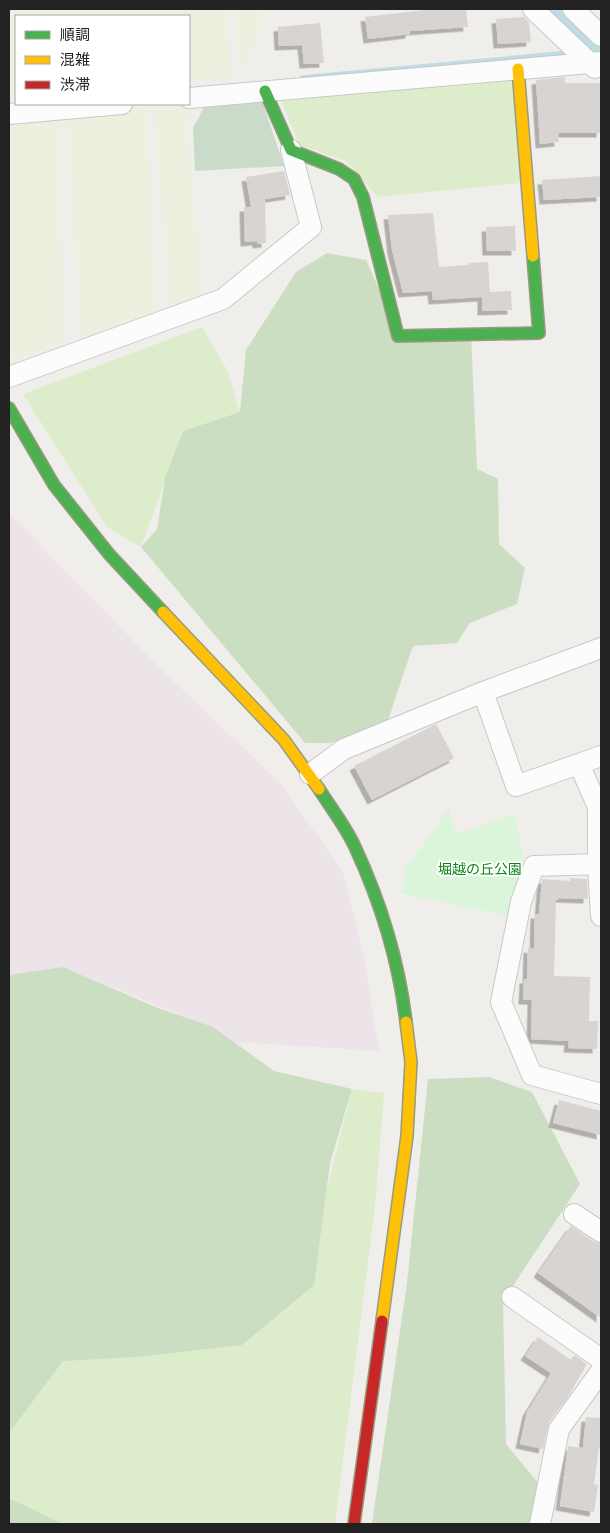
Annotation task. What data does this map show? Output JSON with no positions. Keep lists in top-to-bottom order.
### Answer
{
  "parks": ["堀越の丘公園"],
  "legend": ["順調", "混雑", "渋滞"]
}
